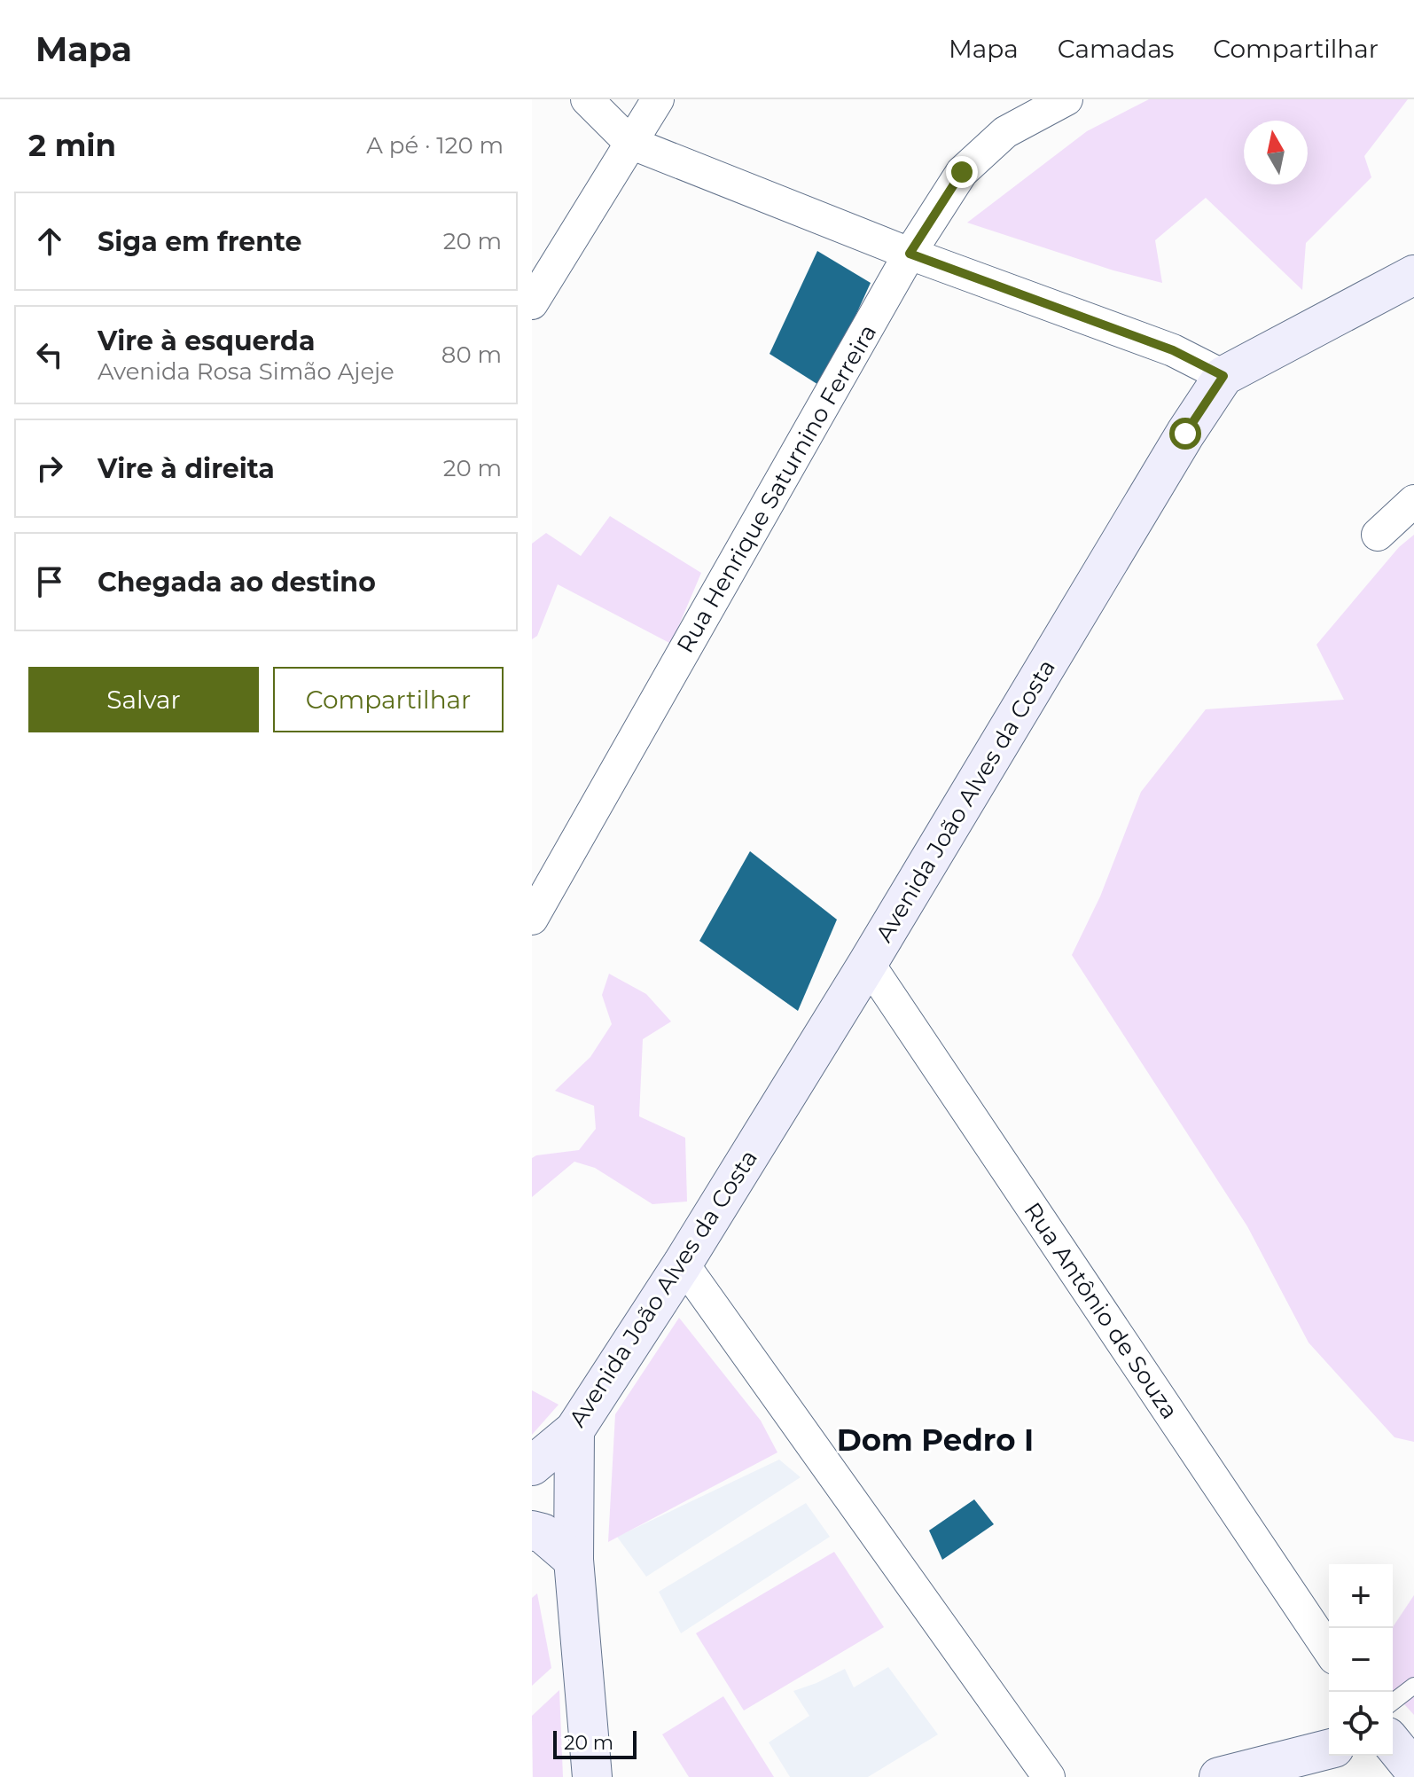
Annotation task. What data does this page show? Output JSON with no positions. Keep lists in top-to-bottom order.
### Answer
{
  "streets": {
    "street": ["Rua Henrique Saturnino Ferreira", "Avenida João Alves da Costa", "Rua Antônio de Souza"]
  },
  "crossings": [
    ["Avenida João Alves da Costa", "Rua Antônio de Souza"]
  ],
  "districts": ["Dom Pedro I"],
  "scale_bar": "20 m",
  "north": "top",
  "page": {
    "header": "Mapa",
    "nav": ["Mapa", "Camadas", "Compartilhar"],
    "heading": ["2 min", "A pé · 120 m"],
    "list": [
      ["Siga em frente", "20 m"],
      ["Vire à esquerda", "Avenida Rosa Simão Ajeje", "80 m"],
      ["Vire à direita", "20 m"],
      "Chegada ao destino"
    ],
    "buttons": ["Salvar", "Compartilhar"],
    "map_buttons": ["+", "−"],
    "scale": "20 m"
  }
}
